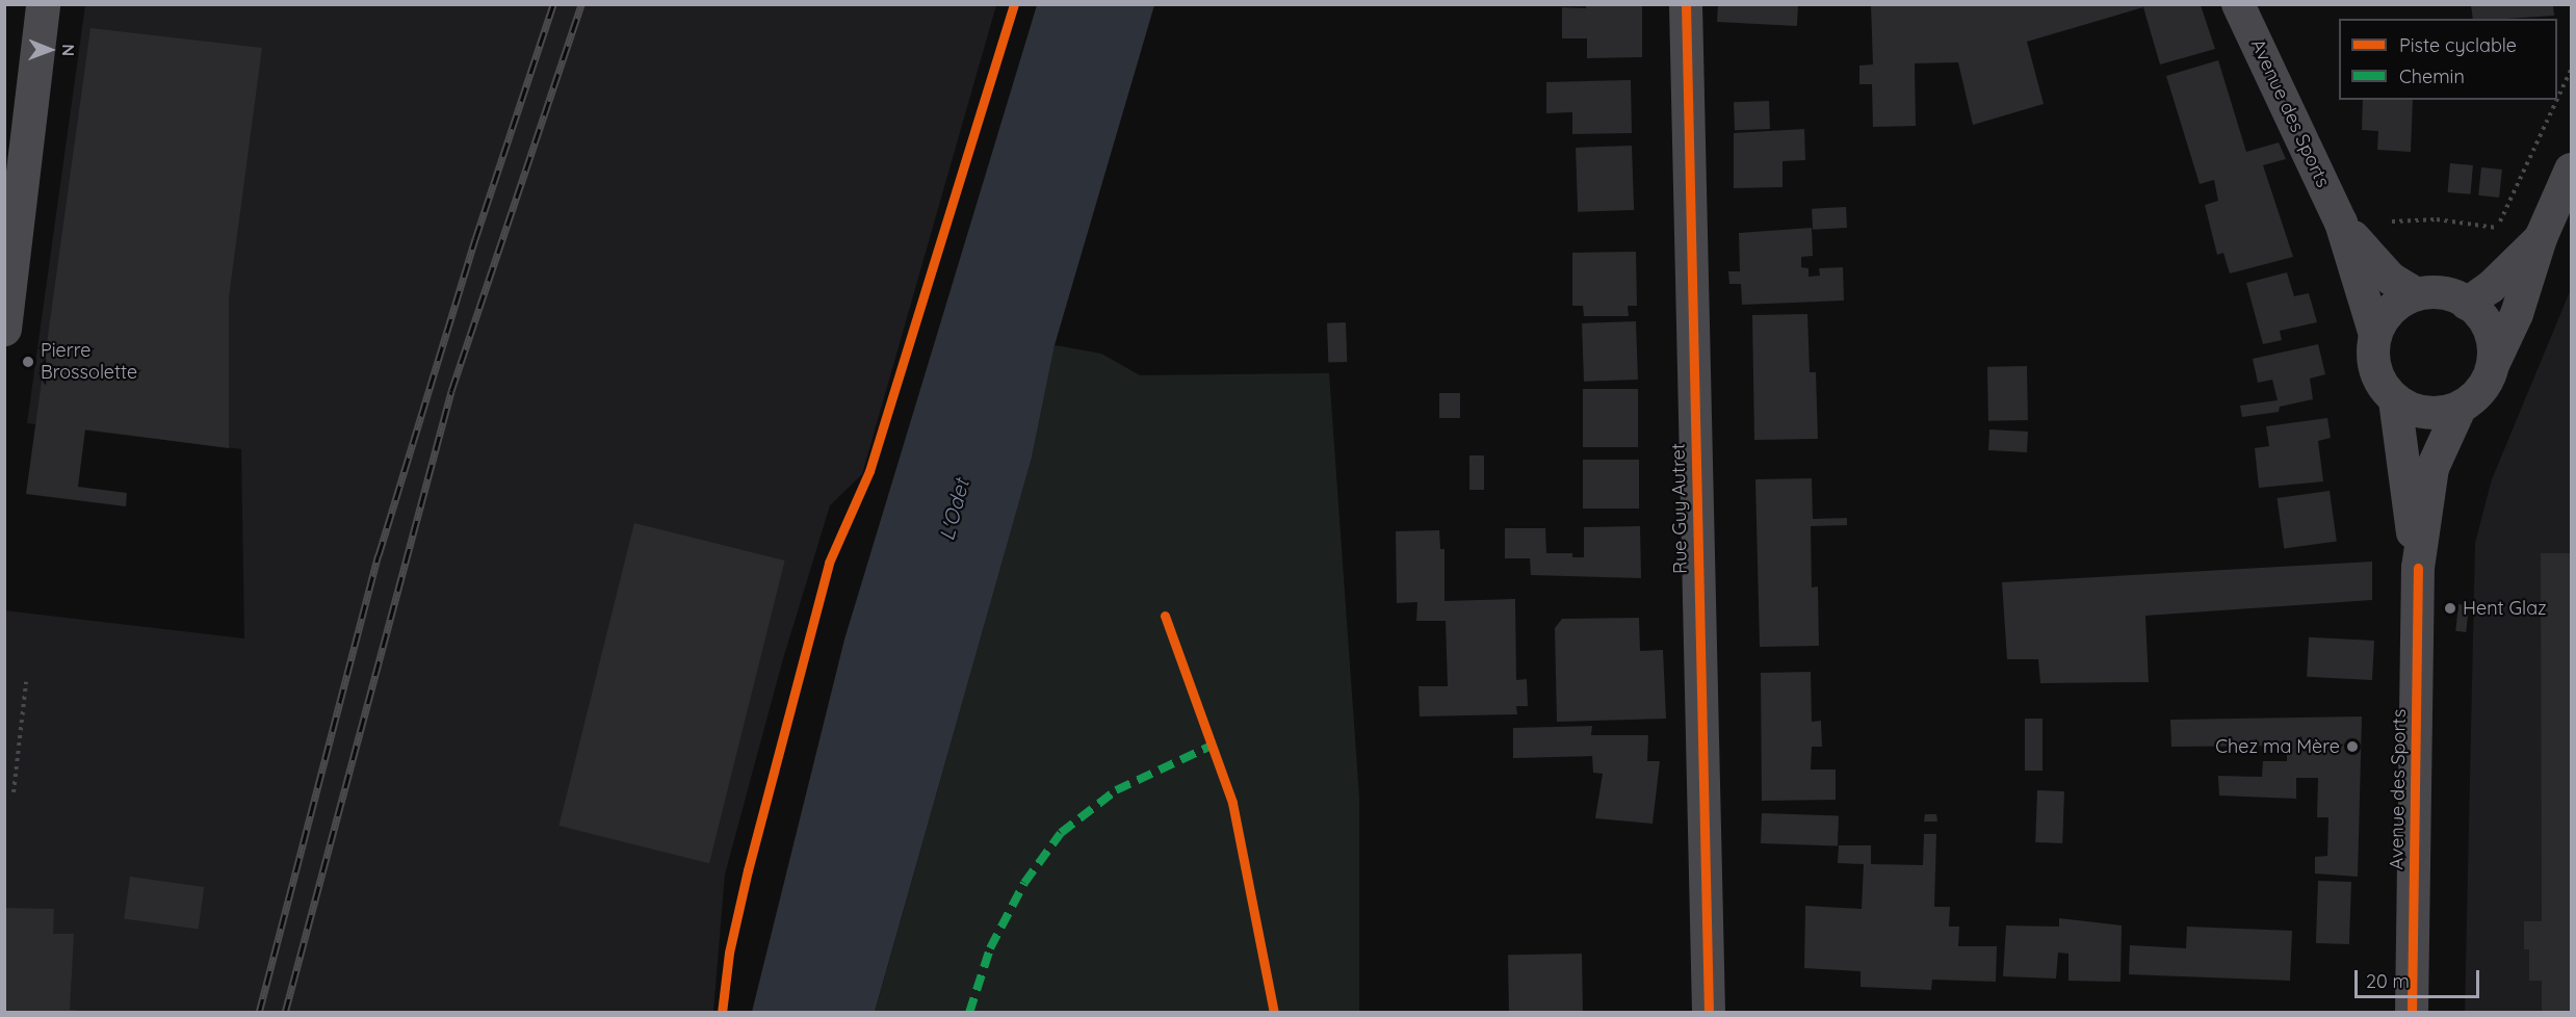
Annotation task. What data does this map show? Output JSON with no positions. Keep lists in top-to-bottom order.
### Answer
{
  "streets": {
    "street": ["Avenue des Sports", "Rue Guy Autret"]
  },
  "water": ["L'Odet"],
  "places": ["Pierre Brossolette", "Hent Glaz", "Chez ma Mère"],
  "legend": ["Piste cyclable", "Chemin"],
  "scale_bar": "20 m",
  "north": "right"
}
